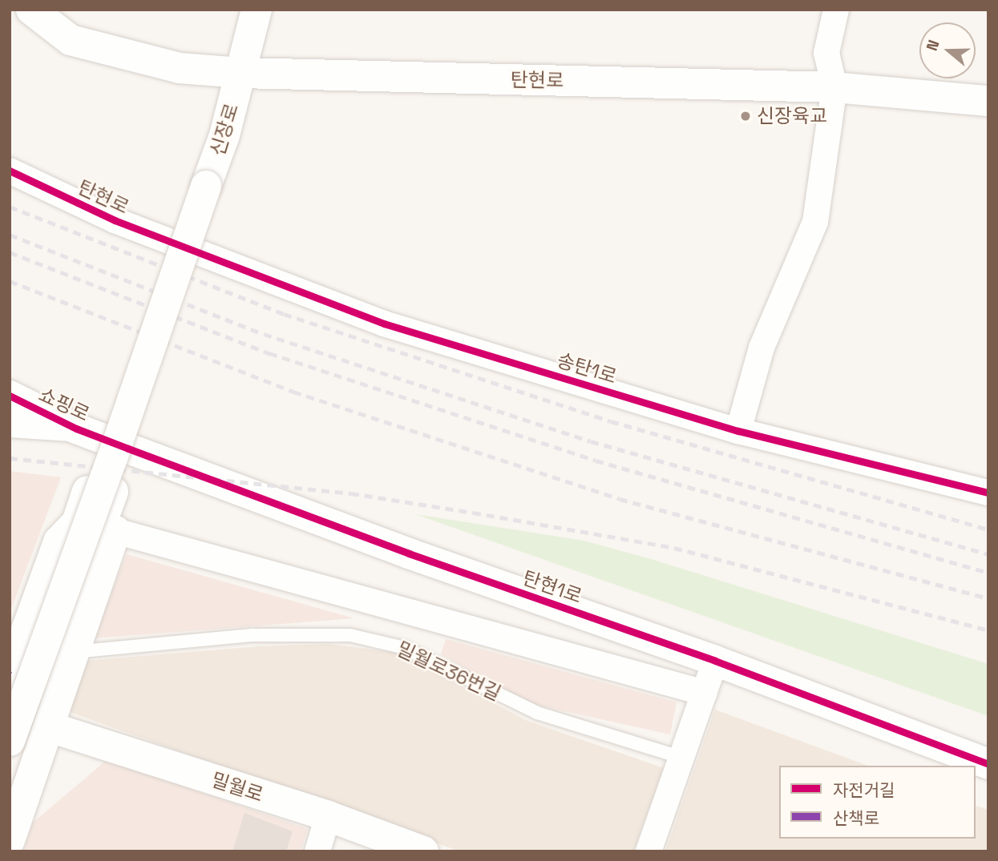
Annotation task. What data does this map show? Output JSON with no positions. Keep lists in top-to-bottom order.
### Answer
{
  "streets": {
    "street": [
      "탄현로",
      "신장로",
      "송탄1로",
      "쇼핑로",
      "탄현1로",
      "밀월로"
    ],
    "lane": ["밀월로36번길"]
  },
  "crossings": [
    ["탄현로", "신장로"],
    ["탄현로", "송탄1로"],
    ["쇼핑로", "탄현1로"]
  ],
  "places": ["신장육교"],
  "legend": ["자전거길", "산책로"],
  "north": "left"
}
